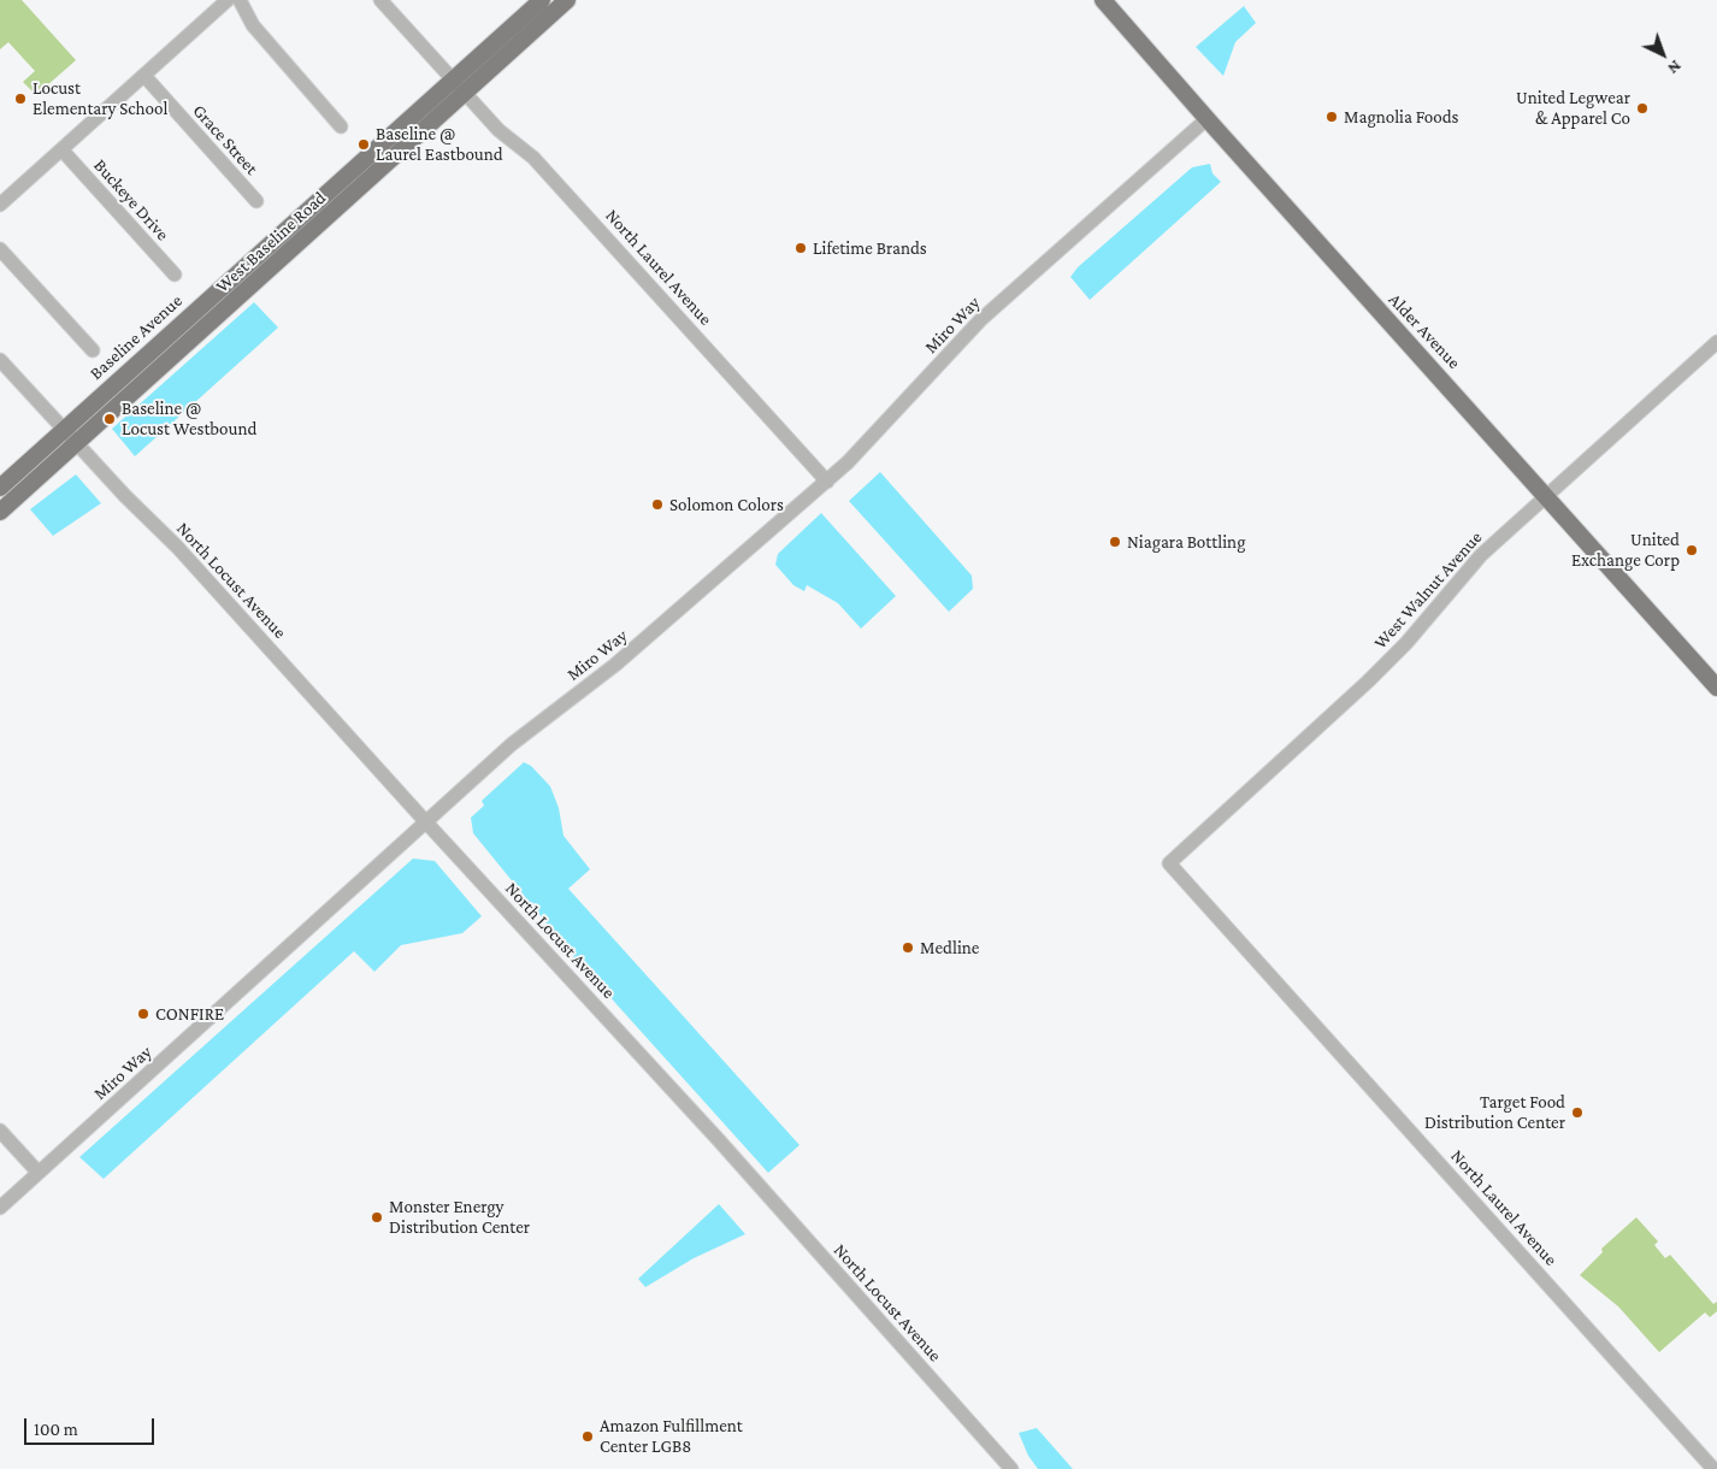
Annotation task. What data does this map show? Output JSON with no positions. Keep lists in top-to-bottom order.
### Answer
{
  "streets": {
    "main road": ["West Baseline Road", "Alder Avenue", "Baseline Avenue"],
    "street": [
      "Grace Street",
      "Buckeye Drive",
      "North Laurel Avenue",
      "Miro Way",
      "North Locust Avenue",
      "West Walnut Avenue"
    ]
  },
  "crossings": [
    ["West Baseline Road", "North Laurel Avenue"],
    ["West Baseline Road", "Baseline Avenue"],
    ["West Baseline Road", "North Locust Avenue"],
    ["North Laurel Avenue", "Miro Way"],
    ["North Laurel Avenue", "Baseline Avenue"],
    ["North Laurel Avenue", "West Walnut Avenue"],
    ["Miro Way", "Alder Avenue"],
    ["Miro Way", "North Locust Avenue"],
    ["Alder Avenue", "West Walnut Avenue"],
    ["Baseline Avenue", "North Locust Avenue"]
  ],
  "places": [
    "Locust Elementary School",
    "United Legwear & Apparel Co",
    "Magnolia Foods",
    "Baseline @ Laurel Eastbound",
    "Lifetime Brands",
    "Baseline @ Locust Westbound",
    "Solomon Colors",
    "Niagara Bottling",
    "United Exchange Corp",
    "Medline",
    "CONFIRE",
    "Target Food Distribution Center",
    "Monster Energy Distribution Center",
    "Amazon Fulfillment Center LGB8"
  ],
  "scale_bar": "100 m",
  "north": "bottom right"
}
